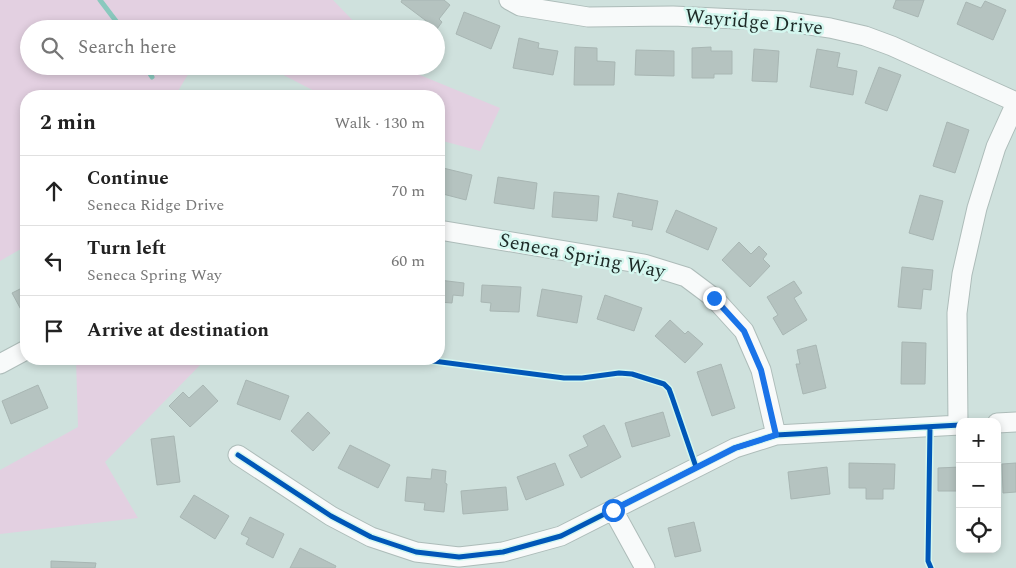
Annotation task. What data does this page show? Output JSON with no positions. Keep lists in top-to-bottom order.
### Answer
{
  "streets": {
    "street": ["Wayridge Drive", "Seneca Spring Way"]
  },
  "page": {
    "search": "Search here",
    "heading": ["2 min", "Walk · 130 m"],
    "list": [
      ["Continue", "Seneca Ridge Drive", "70 m"],
      ["Turn left", "Seneca Spring Way", "60 m"],
      "Arrive at destination"
    ],
    "map_buttons": ["+", "−"]
  }
}
